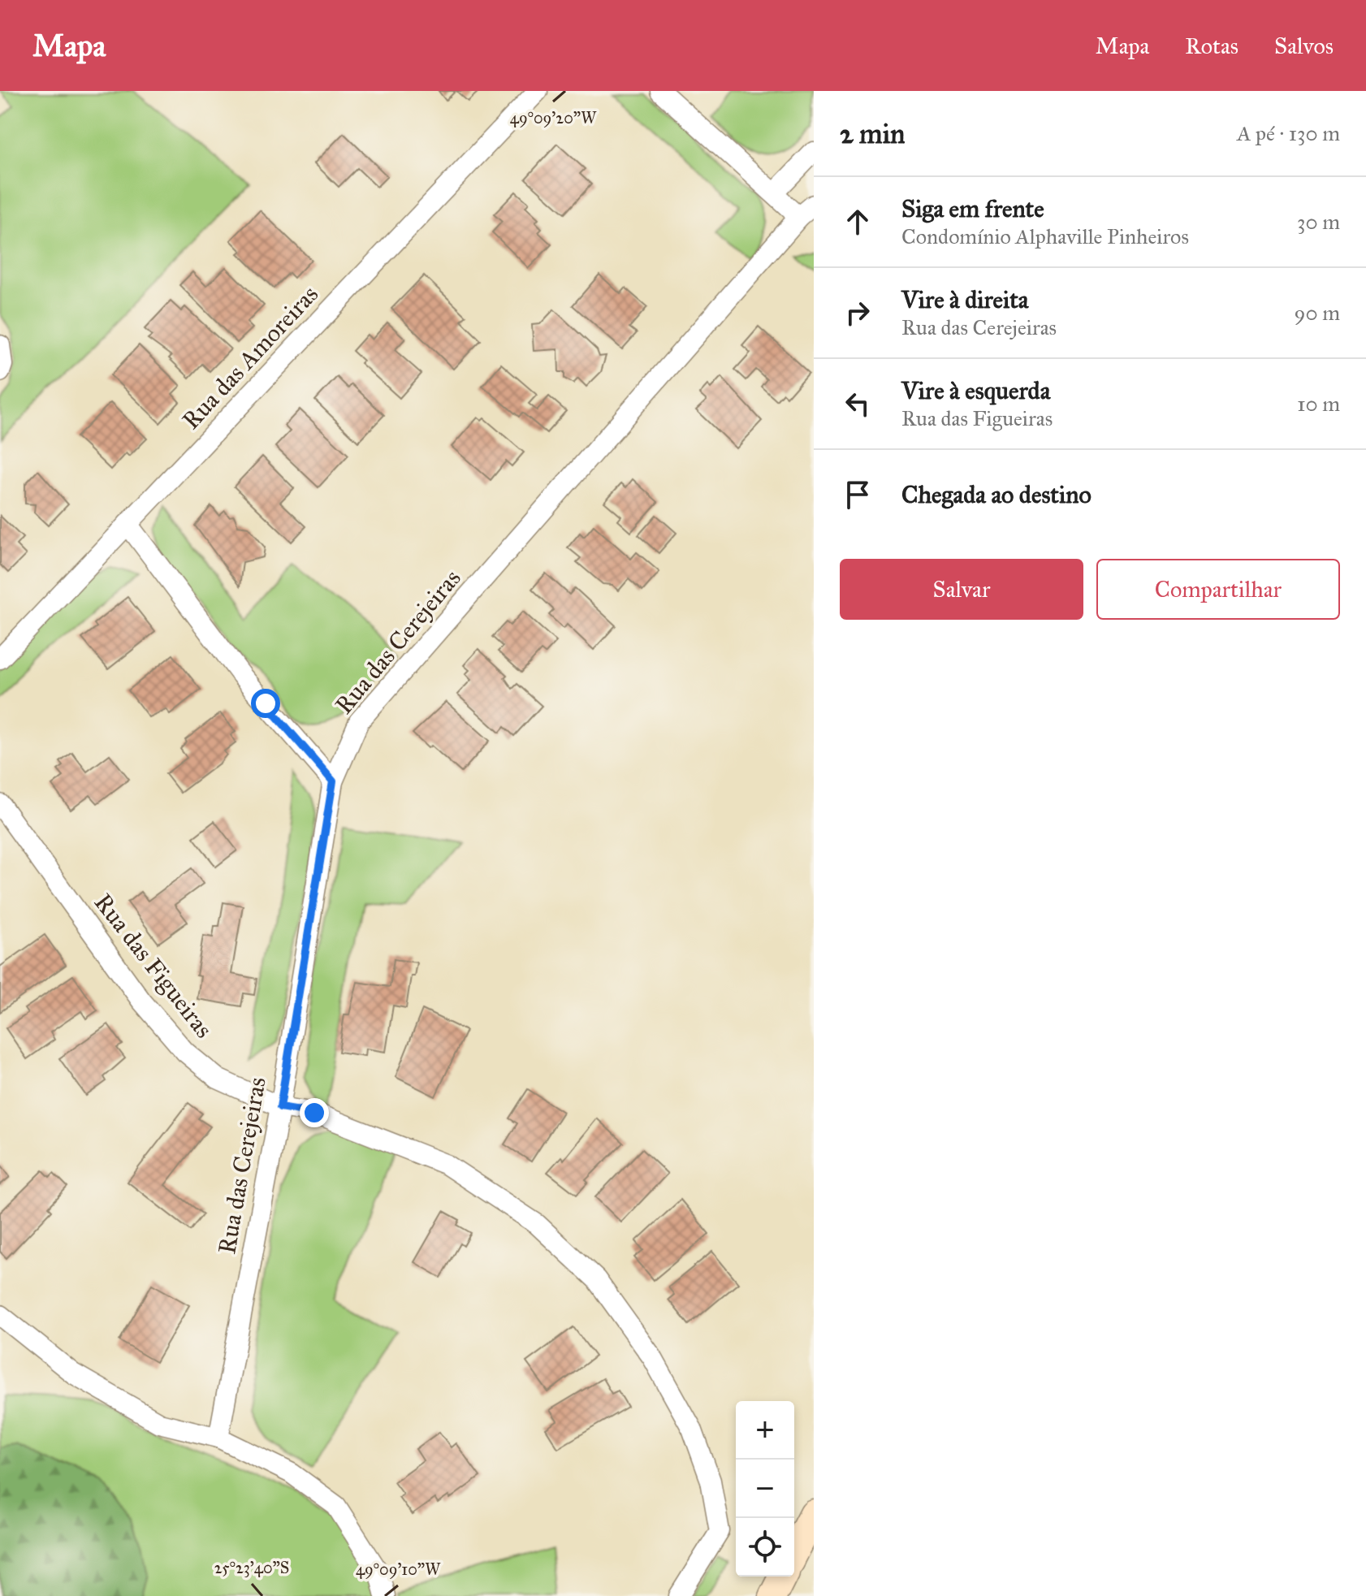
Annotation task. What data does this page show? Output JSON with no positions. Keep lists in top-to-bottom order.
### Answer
{
  "streets": {
    "street": ["Rua das Amoreiras", "Rua das Cerejeiras", "Rua das Figueiras"]
  },
  "crossings": [
    ["Rua das Cerejeiras", "Rua das Figueiras"]
  ],
  "page": {
    "header": "Mapa",
    "nav": ["Mapa", "Rotas", "Salvos"],
    "heading": ["2 min", "A pé · 130 m"],
    "list": [
      ["Siga em frente", "Condomínio Alphaville Pinheiros", "30 m"],
      ["Vire à direita", "Rua das Cerejeiras", "90 m"],
      ["Vire à esquerda", "Rua das Figueiras", "10 m"],
      "Chegada ao destino"
    ],
    "buttons": ["Salvar", "Compartilhar"],
    "map_buttons": ["+", "−"]
  },
  "coordinates": ["49°09'20\"W", "25°23'40\"S", "49°09'10\"W"]
}
